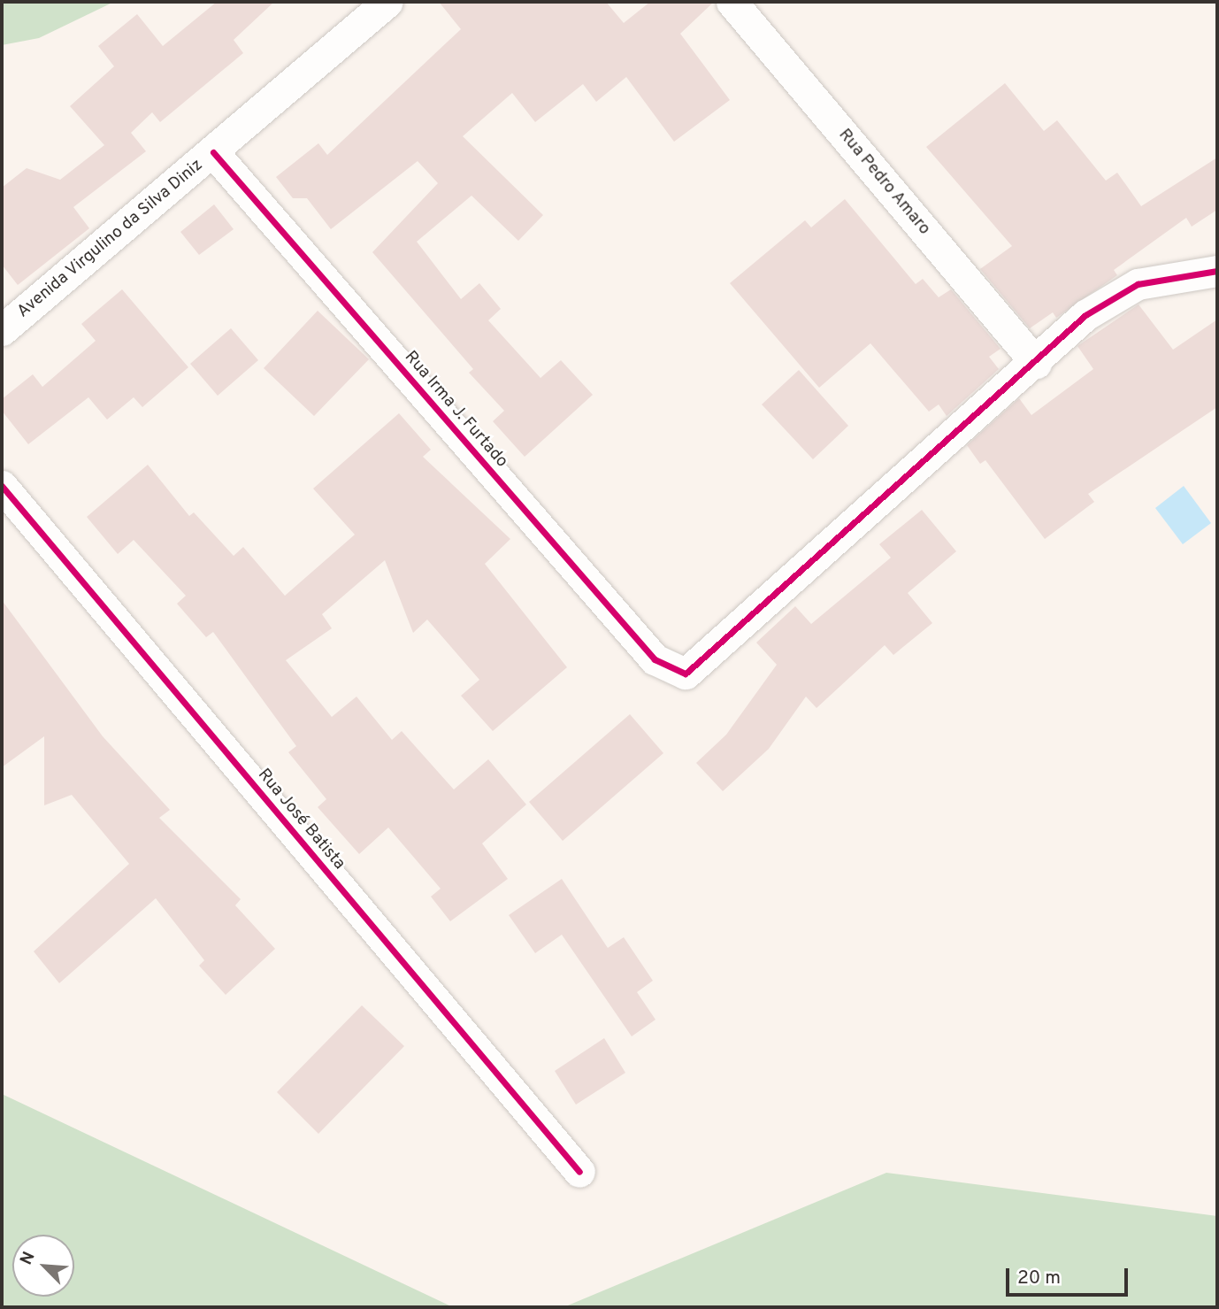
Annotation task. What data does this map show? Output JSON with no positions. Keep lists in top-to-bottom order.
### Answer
{
  "streets": {
    "street": [
      "Rua Pedro Amaro",
      "Avenida Virgulino da Silva Diniz",
      "Rua Irma J. Furtado",
      "Rua José Batista"
    ]
  },
  "crossings": [
    ["Rua Pedro Amaro", "Rua Irma J. Furtado"],
    ["Avenida Virgulino da Silva Diniz", "Rua Irma J. Furtado"]
  ],
  "scale_bar": "20 m",
  "north": "top left"
}
